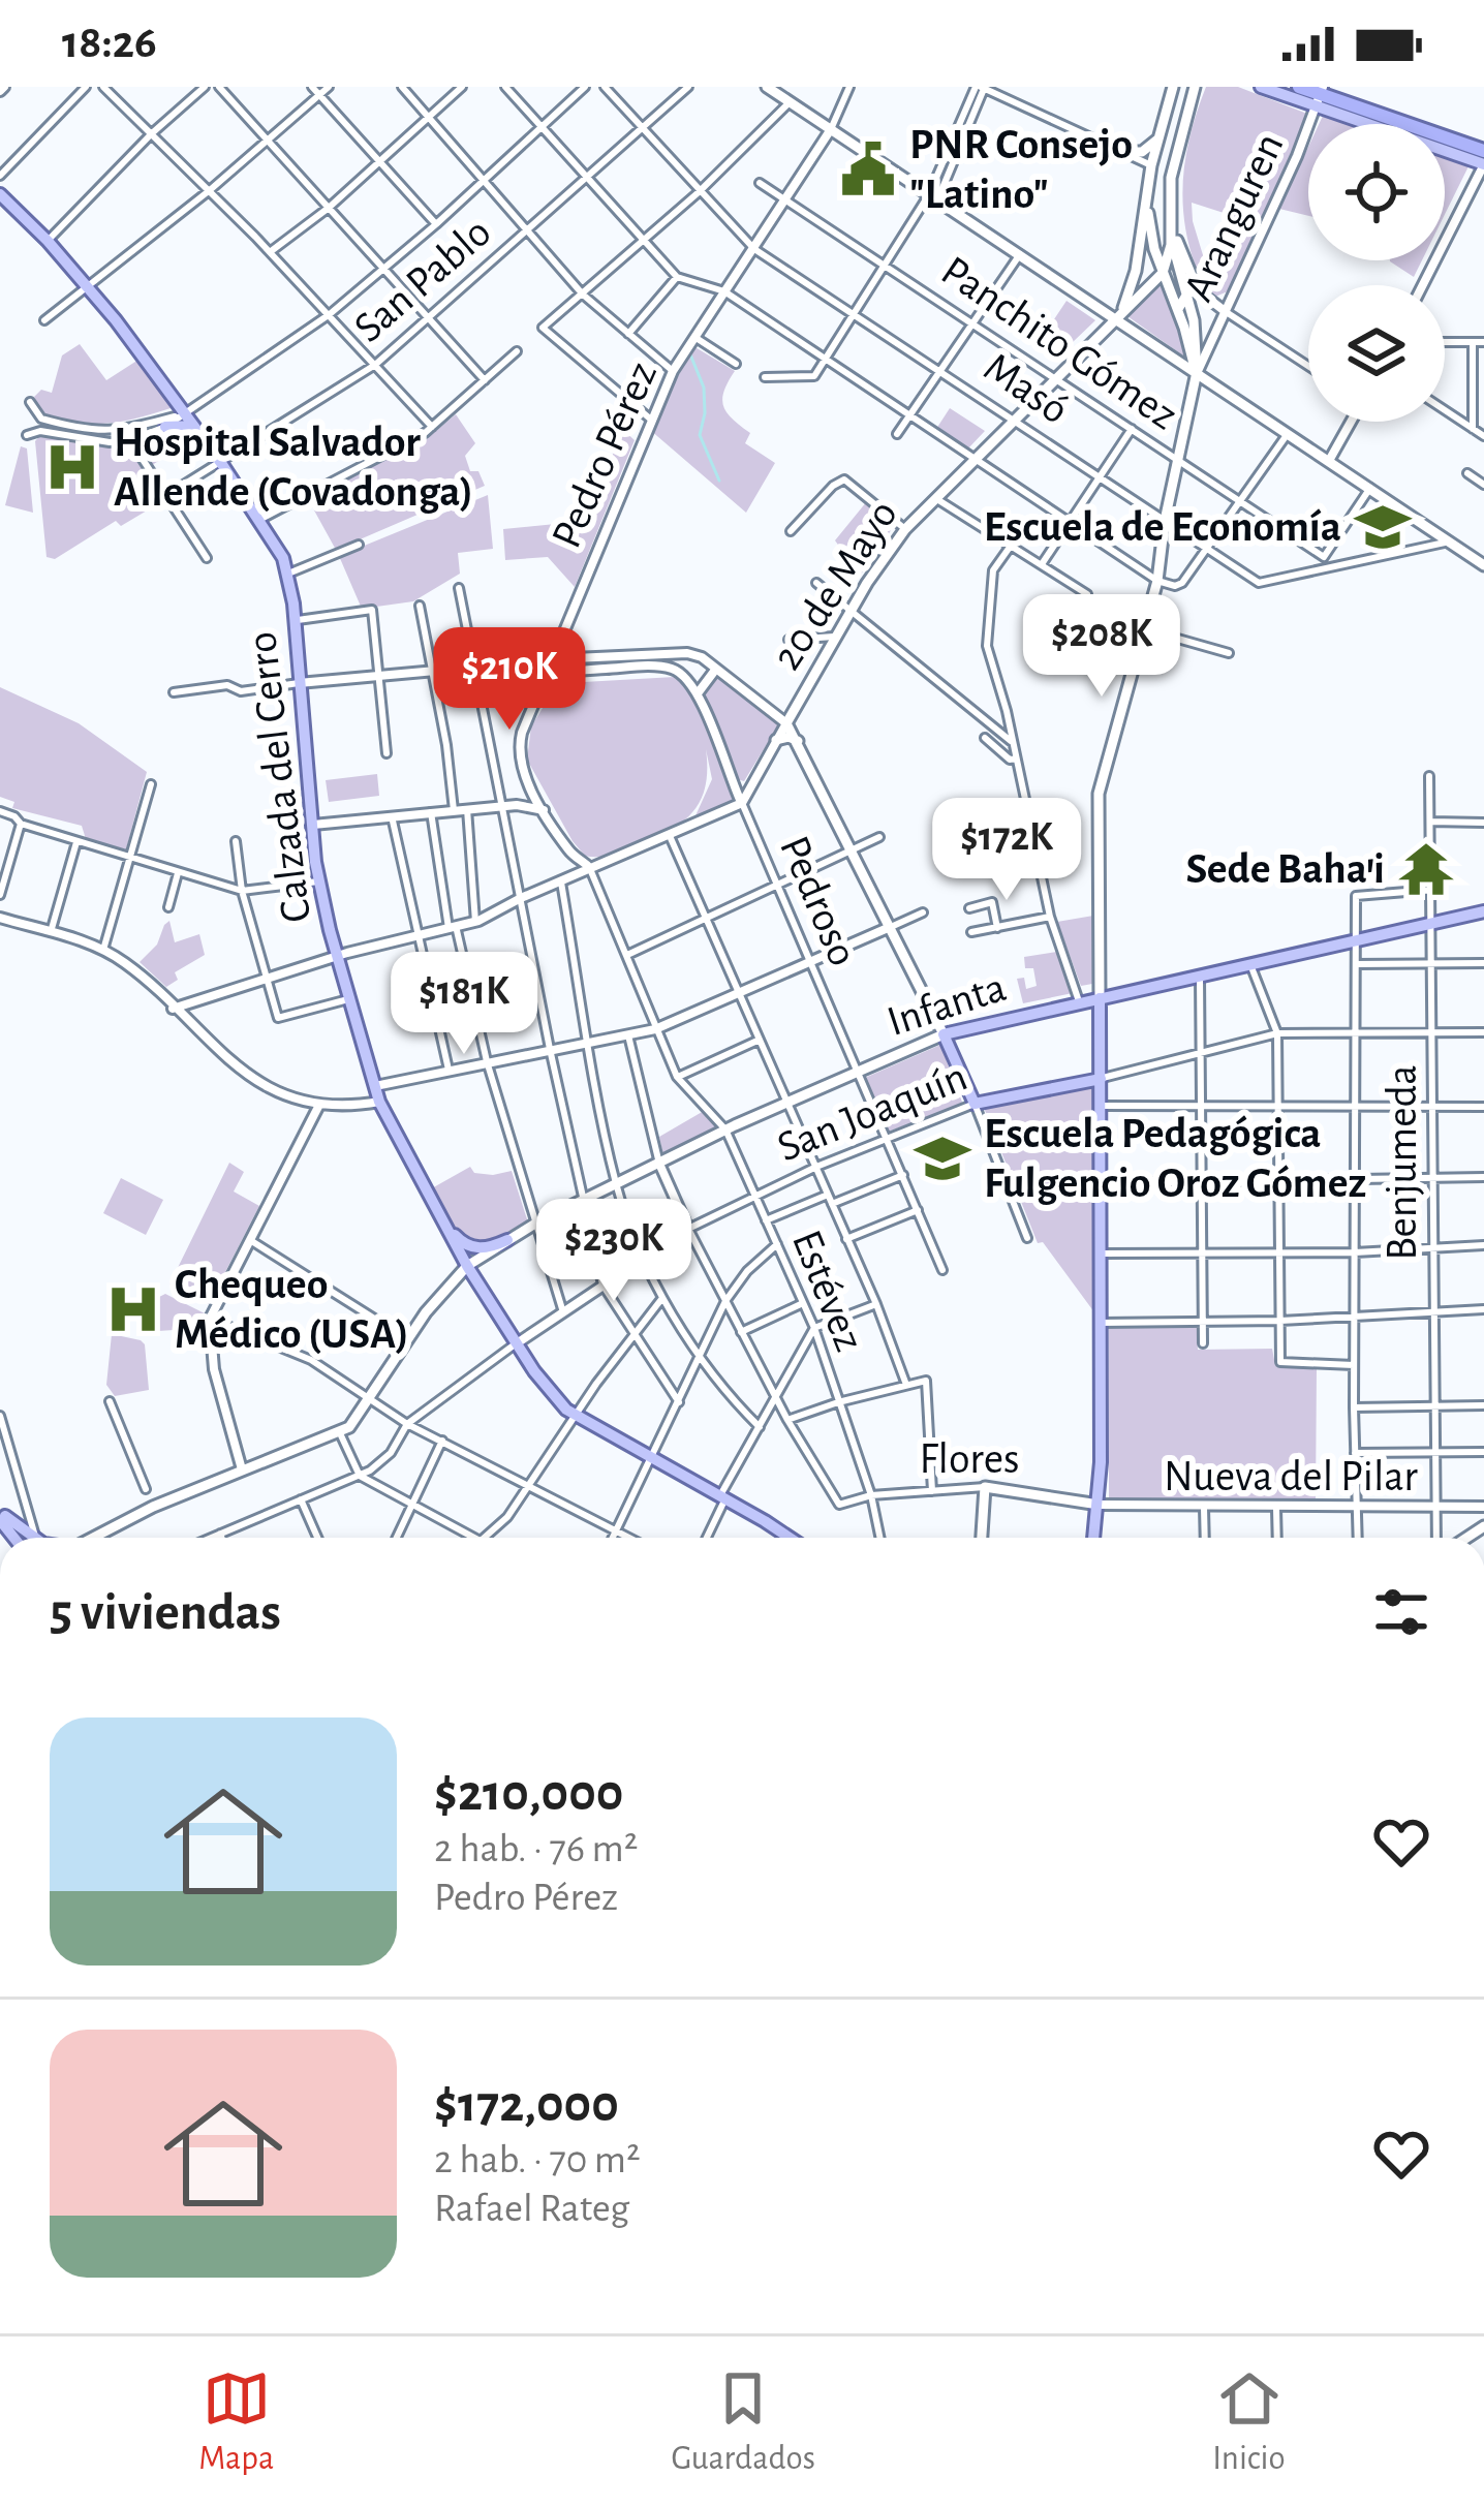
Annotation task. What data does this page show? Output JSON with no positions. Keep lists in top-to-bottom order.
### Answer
{
  "streets": {
    "main road": [
      "20 de Mayo",
      "Calzada del Cerro",
      "Infanta",
      "San Joaquín",
      "Flores"
    ],
    "street": [
      "Aranguren",
      "San Pablo",
      "Panchito Gómez",
      "Masó",
      "Pedro Pérez",
      "Pedroso",
      "Benjumeda",
      "Estévez",
      "Nueva del Pilar"
    ]
  },
  "crossings": [
    ["Aranguren", "20 de Mayo"],
    ["San Pablo", "Masó"],
    ["San Pablo", "Calzada del Cerro"],
    ["Panchito Gómez", "Pedro Pérez"],
    ["Panchito Gómez", "20 de Mayo"],
    ["Masó", "Pedro Pérez"],
    ["Masó", "20 de Mayo"],
    ["Pedro Pérez", "20 de Mayo"],
    ["Pedro Pérez", "Pedroso"],
    ["Pedro Pérez", "Estévez"],
    ["20 de Mayo", "Pedroso"],
    ["20 de Mayo", "Estévez"],
    ["Calzada del Cerro", "Infanta"],
    ["Calzada del Cerro", "San Joaquín"],
    ["Pedroso", "Infanta"],
    ["Pedroso", "San Joaquín"],
    ["Pedroso", "Estévez"],
    ["Infanta", "Benjumeda"],
    ["Infanta", "Estévez"],
    ["San Joaquín", "Estévez"],
    ["Benjumeda", "Nueva del Pilar"],
    ["Estévez", "Flores"],
    ["Flores", "Nueva del Pilar"]
  ],
  "places": {
    "public building": ["PNR Consejo \"Latino\""],
    "hospital": ["Hospital Salvador Allende (Covadonga)", "Chequeo Médico (USA)"],
    "school or university": ["Escuela de Economía", "Escuela Pedagógica Fulgencio Oroz Gómez"],
    "temple": ["Sede Baha’i"]
  },
  "page": {
    "status": "18:26",
    "price": [
      "$208K",
      "$210K",
      "$172K",
      "$181K",
      "$230K"
    ],
    "heading": "5 viviendas",
    "list": [
      {
        "name": "$210,000",
        "note": "2 hab. · 76 m² · Pedro Pérez"
      },
      {
        "name": "$172,000",
        "note": "2 hab. · 70 m² · Rafael Rateg"
      }
    ],
    "tabs": ["Mapa", "Guardados", "Inicio"]
  }
}
